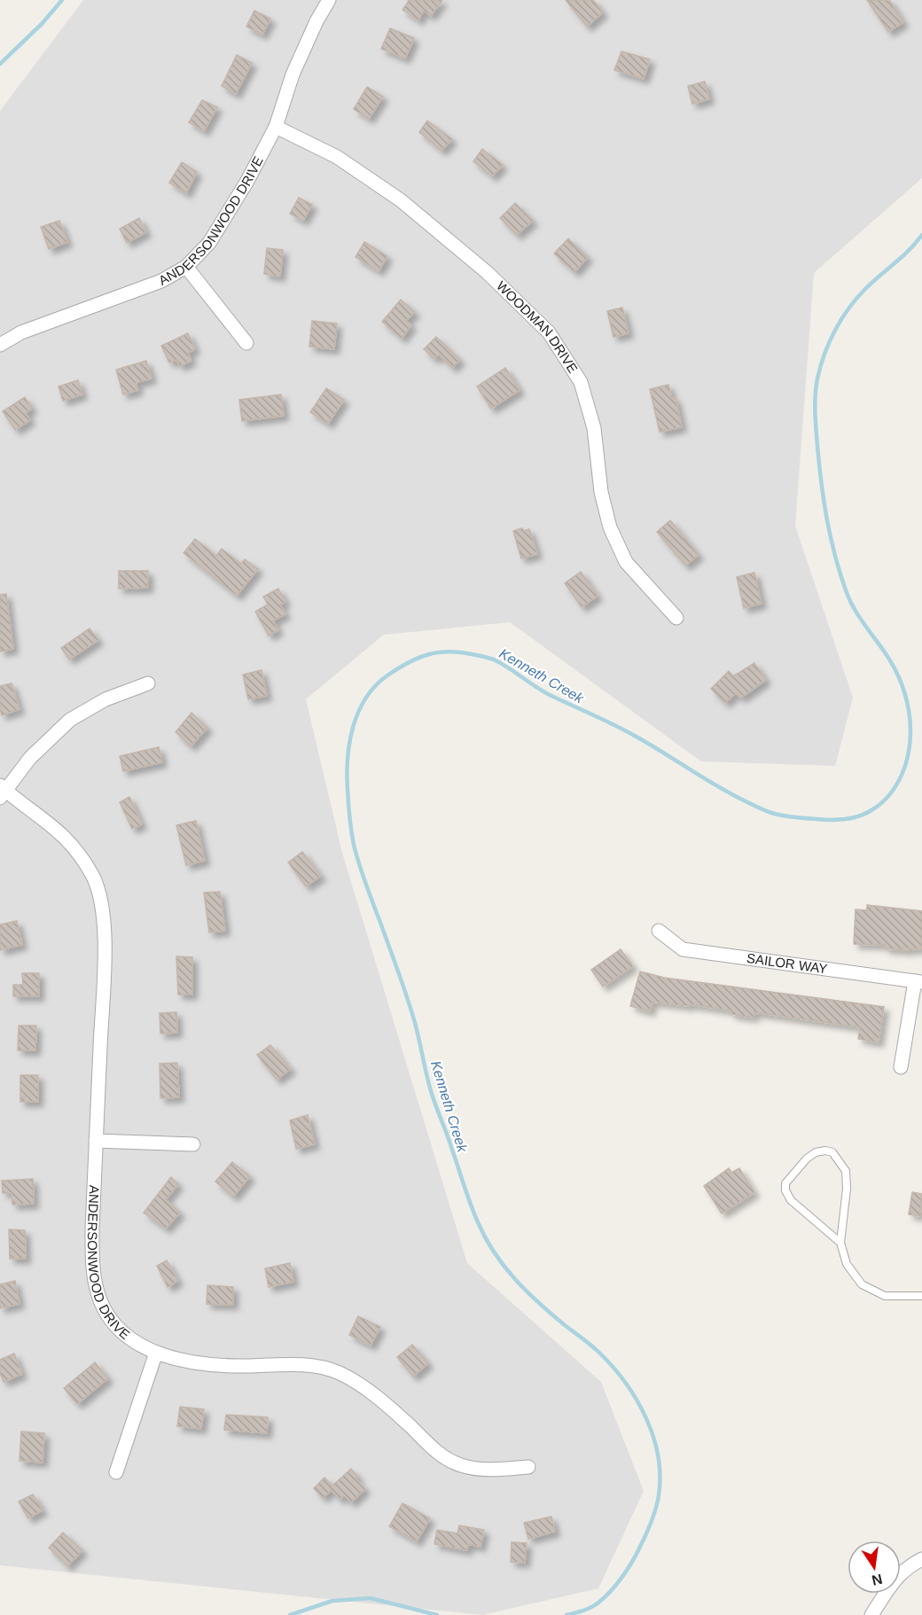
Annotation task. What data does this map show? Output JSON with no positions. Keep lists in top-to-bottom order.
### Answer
{
  "streets": {
    "street": ["ANDERSONWOOD DRIVE", "WOODMAN DRIVE", "SAILOR WAY"]
  },
  "crossings": [
    ["ANDERSONWOOD DRIVE", "WOODMAN DRIVE"]
  ],
  "water": ["Kenneth Creek"],
  "north": "bottom"
}
